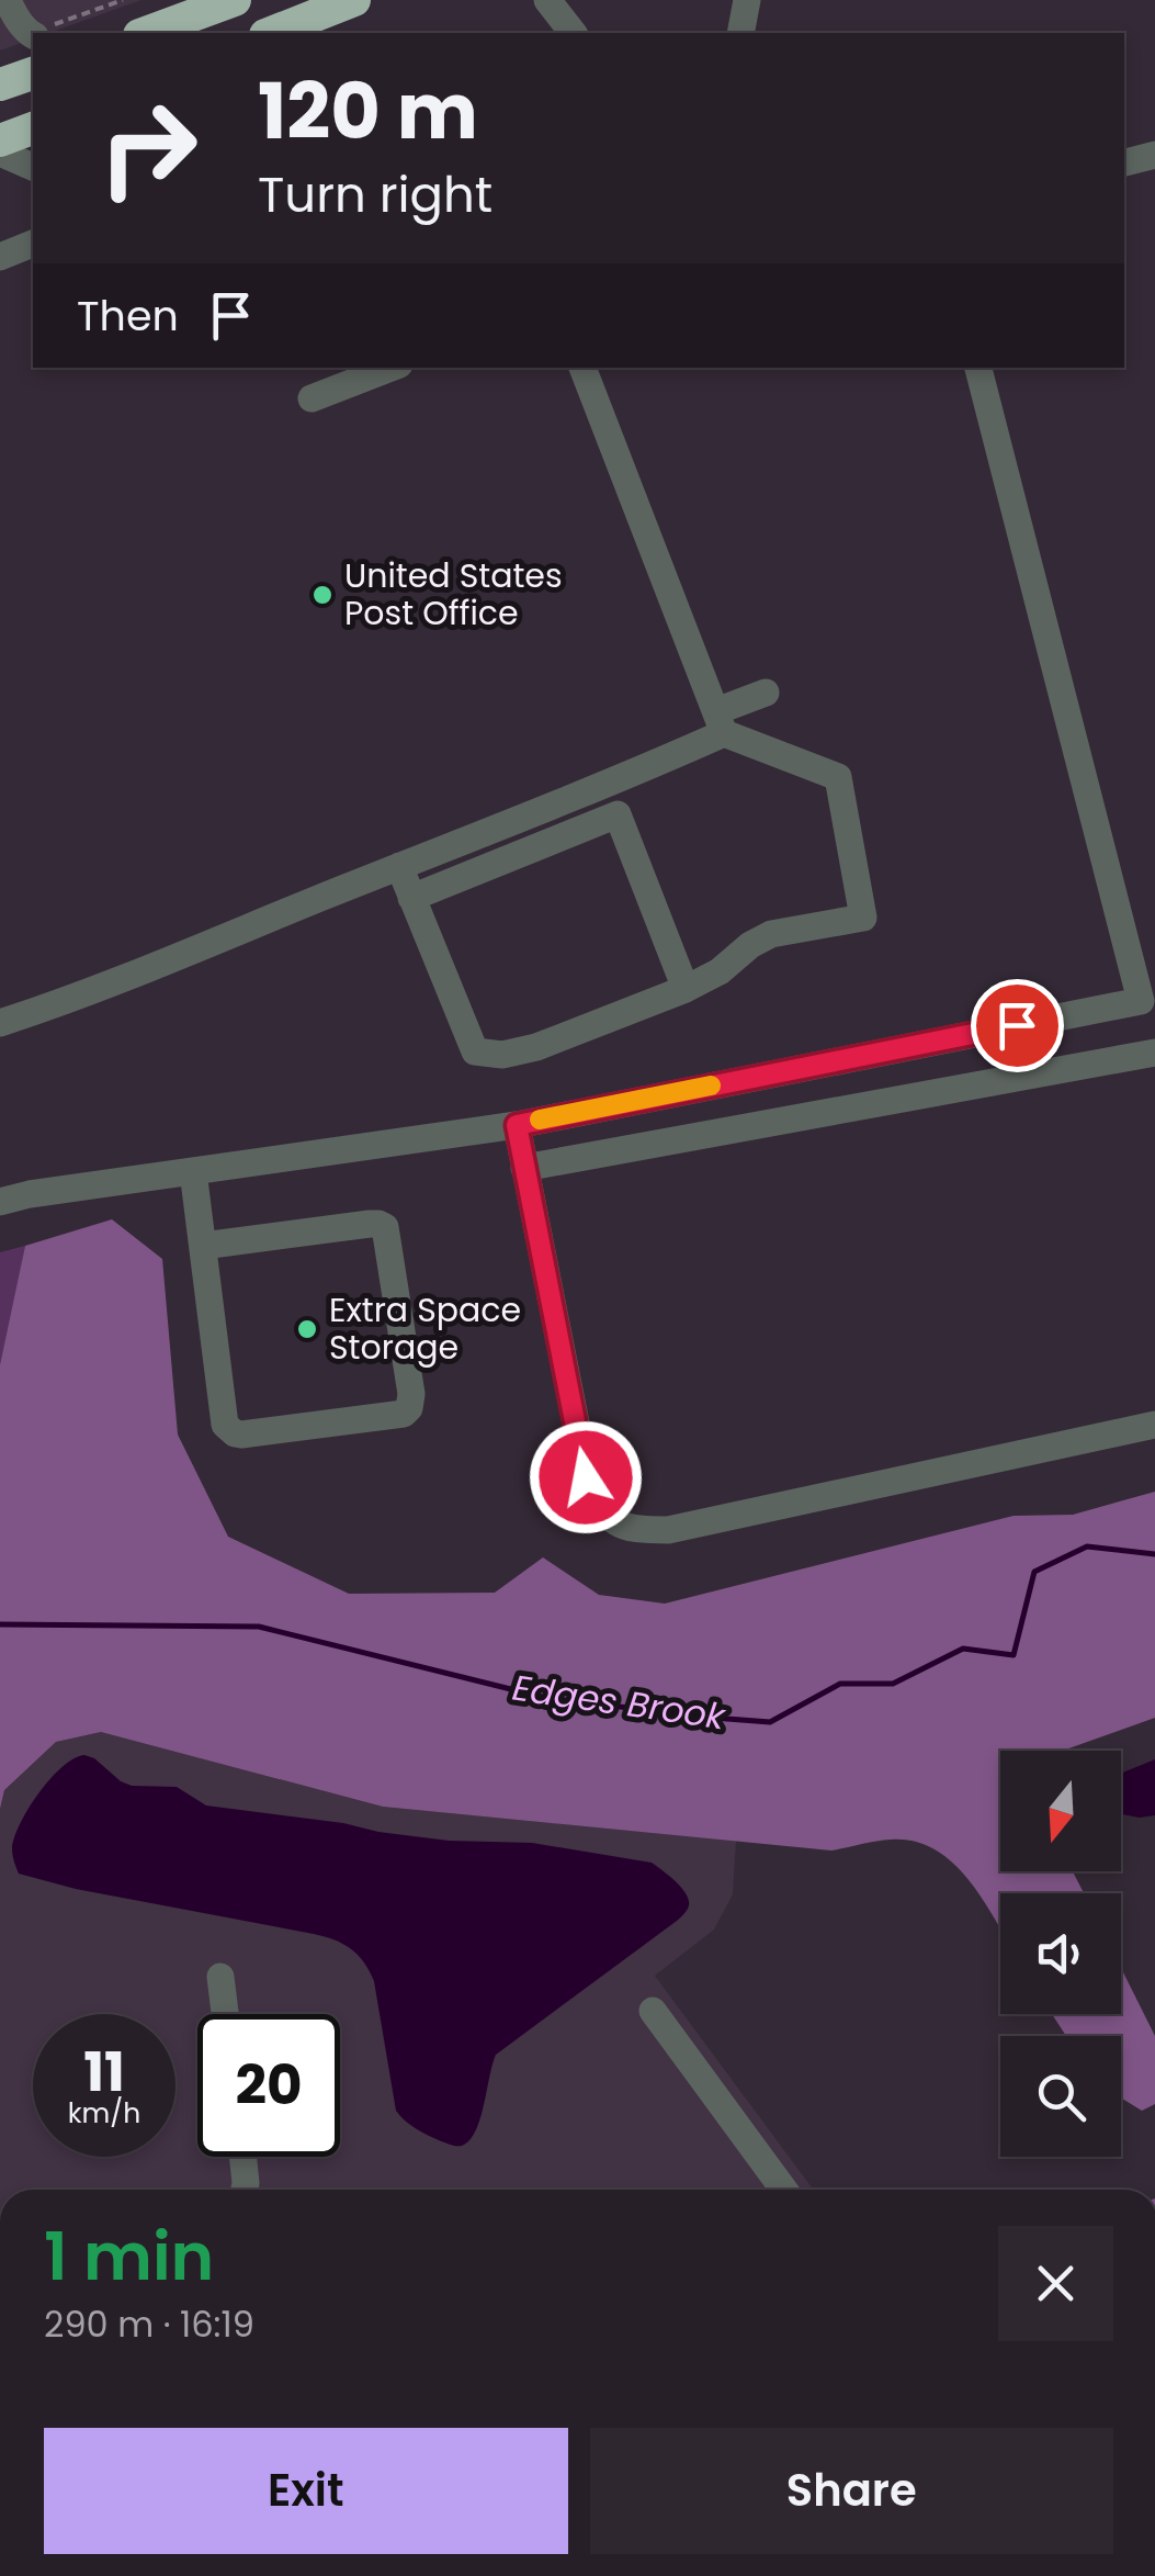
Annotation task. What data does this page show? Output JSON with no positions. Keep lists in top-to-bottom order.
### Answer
{
  "water": ["Edges Brook"],
  "places": ["United States Post Office", "Extra Space Storage"],
  "north": "bottom",
  "page": {
    "turn": ["120 m", "Turn right"],
    "then": "Then",
    "speed": "11 km/h",
    "limit": "20",
    "heading": ["1 min", "290 m · 16:19"],
    "buttons": ["Exit", "Share"]
  }
}
